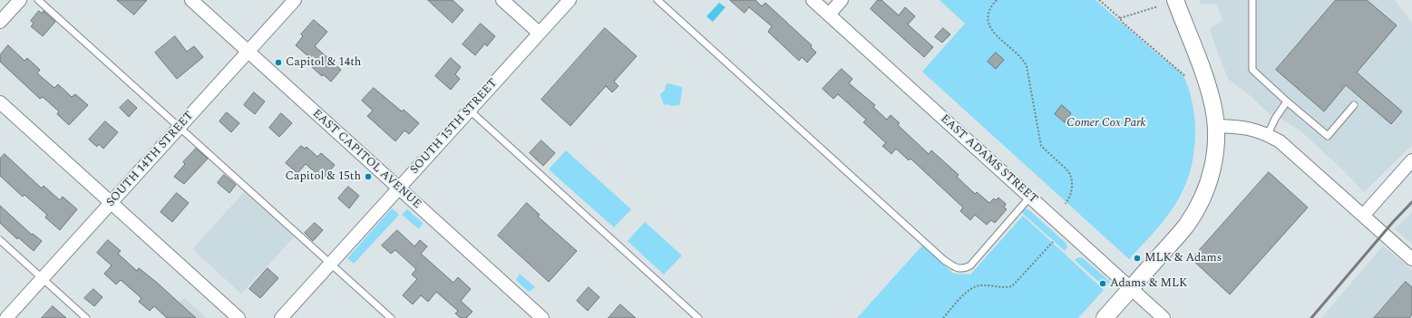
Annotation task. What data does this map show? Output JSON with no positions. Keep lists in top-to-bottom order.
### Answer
{
  "streets": {
    "street": [
      "SOUTH 15TH STREET",
      "SOUTH 14TH STREET",
      "EAST CAPITOL AVENUE",
      "EAST ADAMS STREET"
    ]
  },
  "crossings": [
    ["SOUTH 15TH STREET", "EAST CAPITOL AVENUE"],
    ["SOUTH 14TH STREET", "EAST CAPITOL AVENUE"]
  ],
  "parks": ["Comer Cox Park"],
  "places": [
    "Capitol & 14th",
    "Capitol & 15th",
    "MLK & Adams",
    "Adams & MLK"
  ]
}
